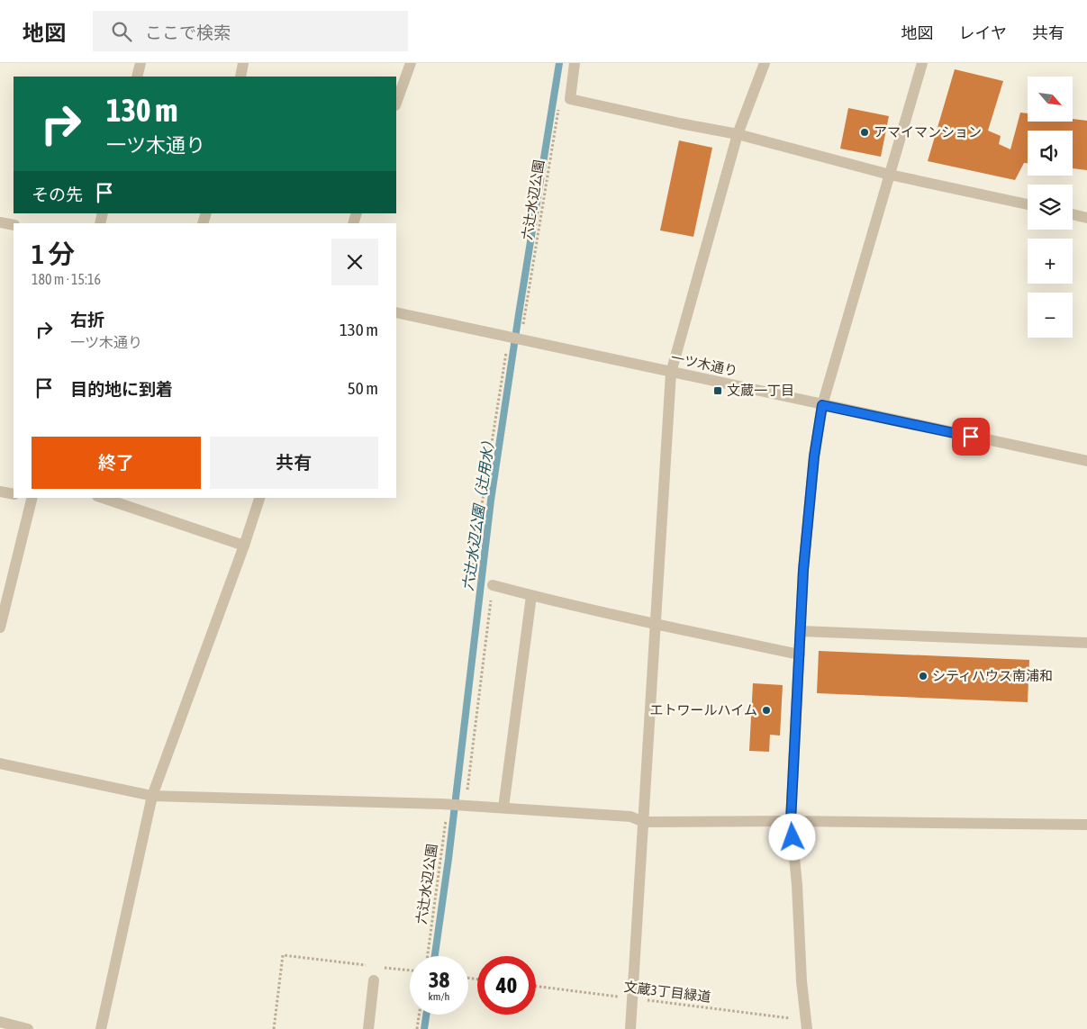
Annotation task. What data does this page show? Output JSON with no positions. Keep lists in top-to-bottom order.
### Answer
{
  "streets": {
    "street": ["一ツ木通り"],
    "path": ["六辻水辺公園", "文蔵3丁目緑道"]
  },
  "crossings": [
    ["六辻水辺公園", "一ツ木通り"]
  ],
  "water": ["六辻水辺公園（辻用水）"],
  "places": {
    "other": ["アマイマンション", "シティハウス南浦和", "エトワールハイム"],
    "transit": ["文蔵一丁目"]
  },
  "north": "bottom right",
  "page": {
    "header": "地図",
    "search": "ここで検索",
    "nav": ["地図", "レイヤ", "共有"],
    "map_buttons": ["+", "−"],
    "turn": ["130 m", "一ツ木通り"],
    "then": "その先",
    "heading": ["1 分", "180 m · 15:16"],
    "list": [
      {
        "name": "右折",
        "note": "一ツ木通り",
        "value": "130 m"
      },
      {
        "name": "目的地に到着",
        "value": "50 m"
      }
    ],
    "buttons": ["終了", "共有"],
    "speed": "38 km/h",
    "limit": "40"
  }
}
